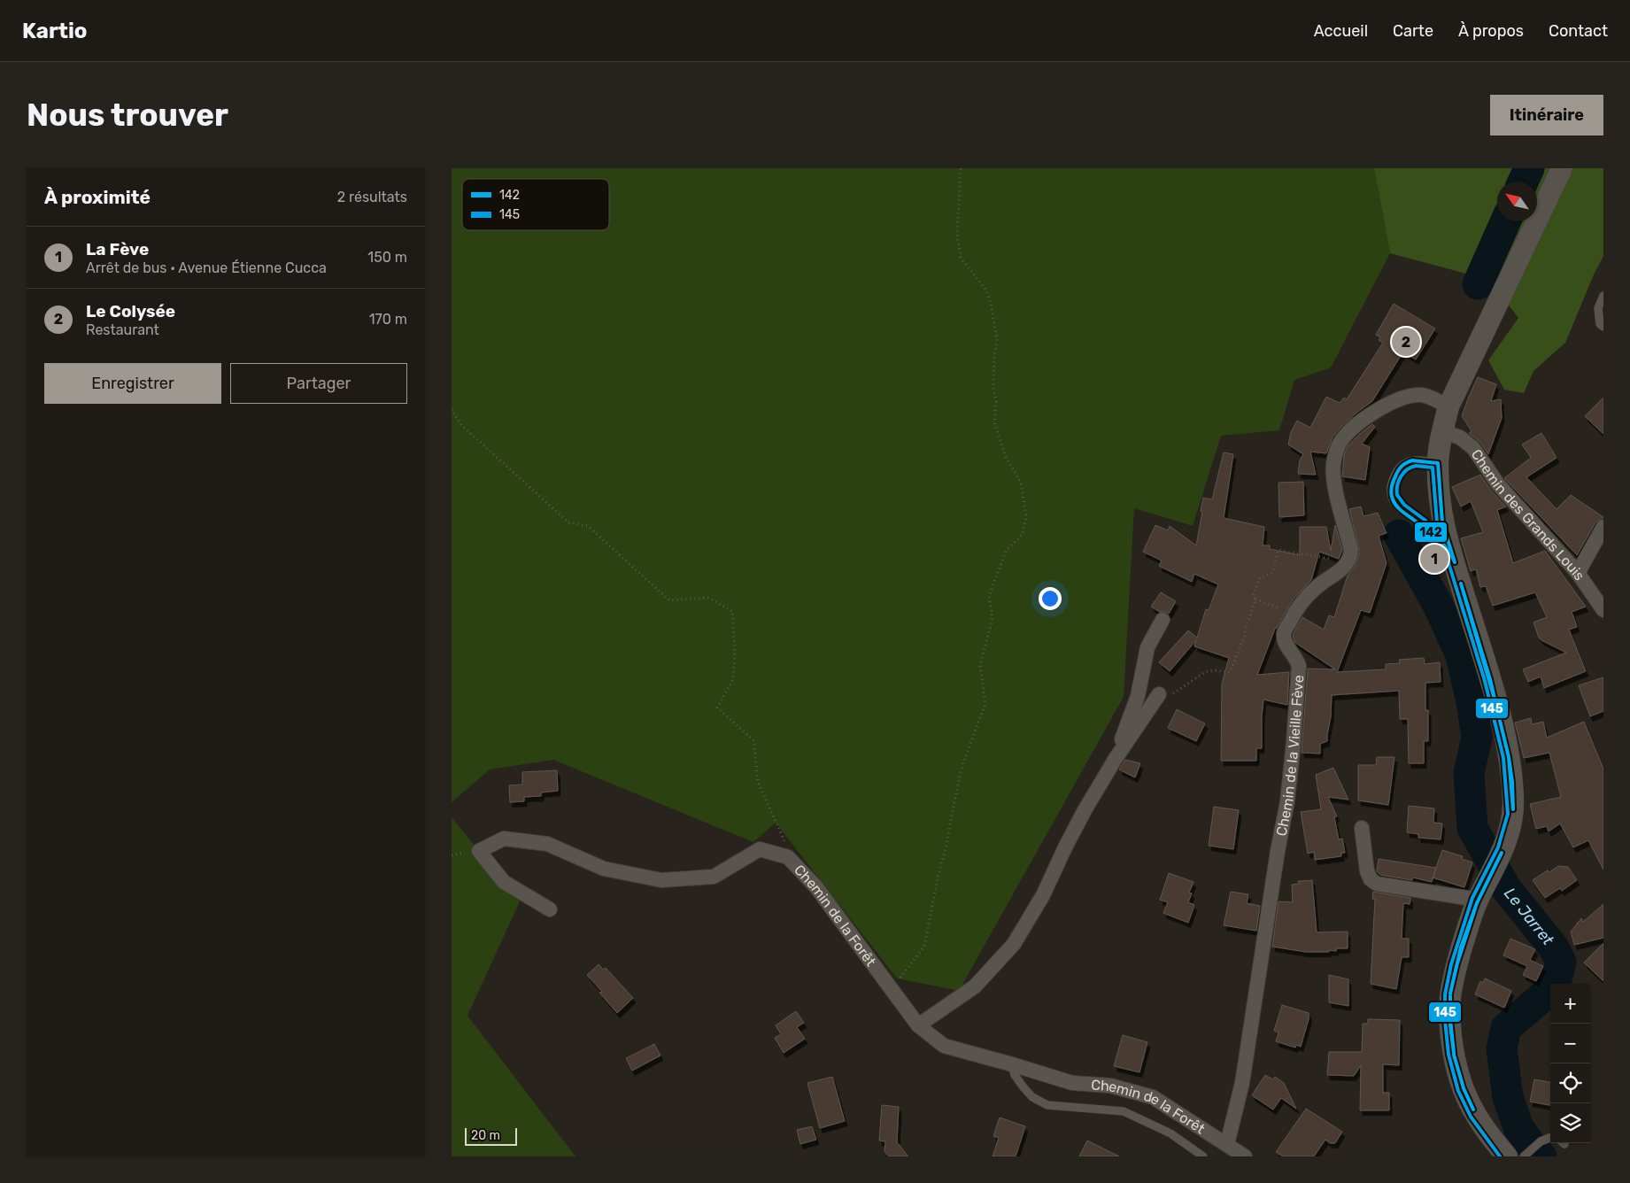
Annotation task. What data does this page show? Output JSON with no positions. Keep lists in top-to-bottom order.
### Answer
{
  "streets": {
    "street": ["Chemin des Grands Louis", "Chemin de la Vieille Fève", "Chemin de la Forêt"]
  },
  "crossings": [
    ["Chemin de la Vieille Fève", "Chemin de la Forêt"]
  ],
  "water": ["Le Jarret"],
  "lines": ["transit line 142", "transit line 145"],
  "legend": ["142", "145"],
  "scale_bar": "20 m",
  "north": "top left",
  "page": {
    "header": "Kartio",
    "nav": [
      "Accueil",
      "Carte",
      "À propos",
      "Contact"
    ],
    "buttons": [
      "Itinéraire",
      ["Enregistrer", "Partager"]
    ],
    "title": "Nous trouver",
    "heading": ["À proximité", "2 résultats"],
    "list": [
      {
        "mark": "1",
        "name": "La Fève",
        "note": "Arrêt de bus · Avenue Étienne Cucca",
        "value": "150 m"
      },
      {
        "mark": "2",
        "name": "Le Colysée",
        "note": "Restaurant",
        "value": "170 m"
      }
    ],
    "pins": ["2", "1"],
    "map_buttons": ["+", "−"],
    "scale": "20 m"
  }
}
